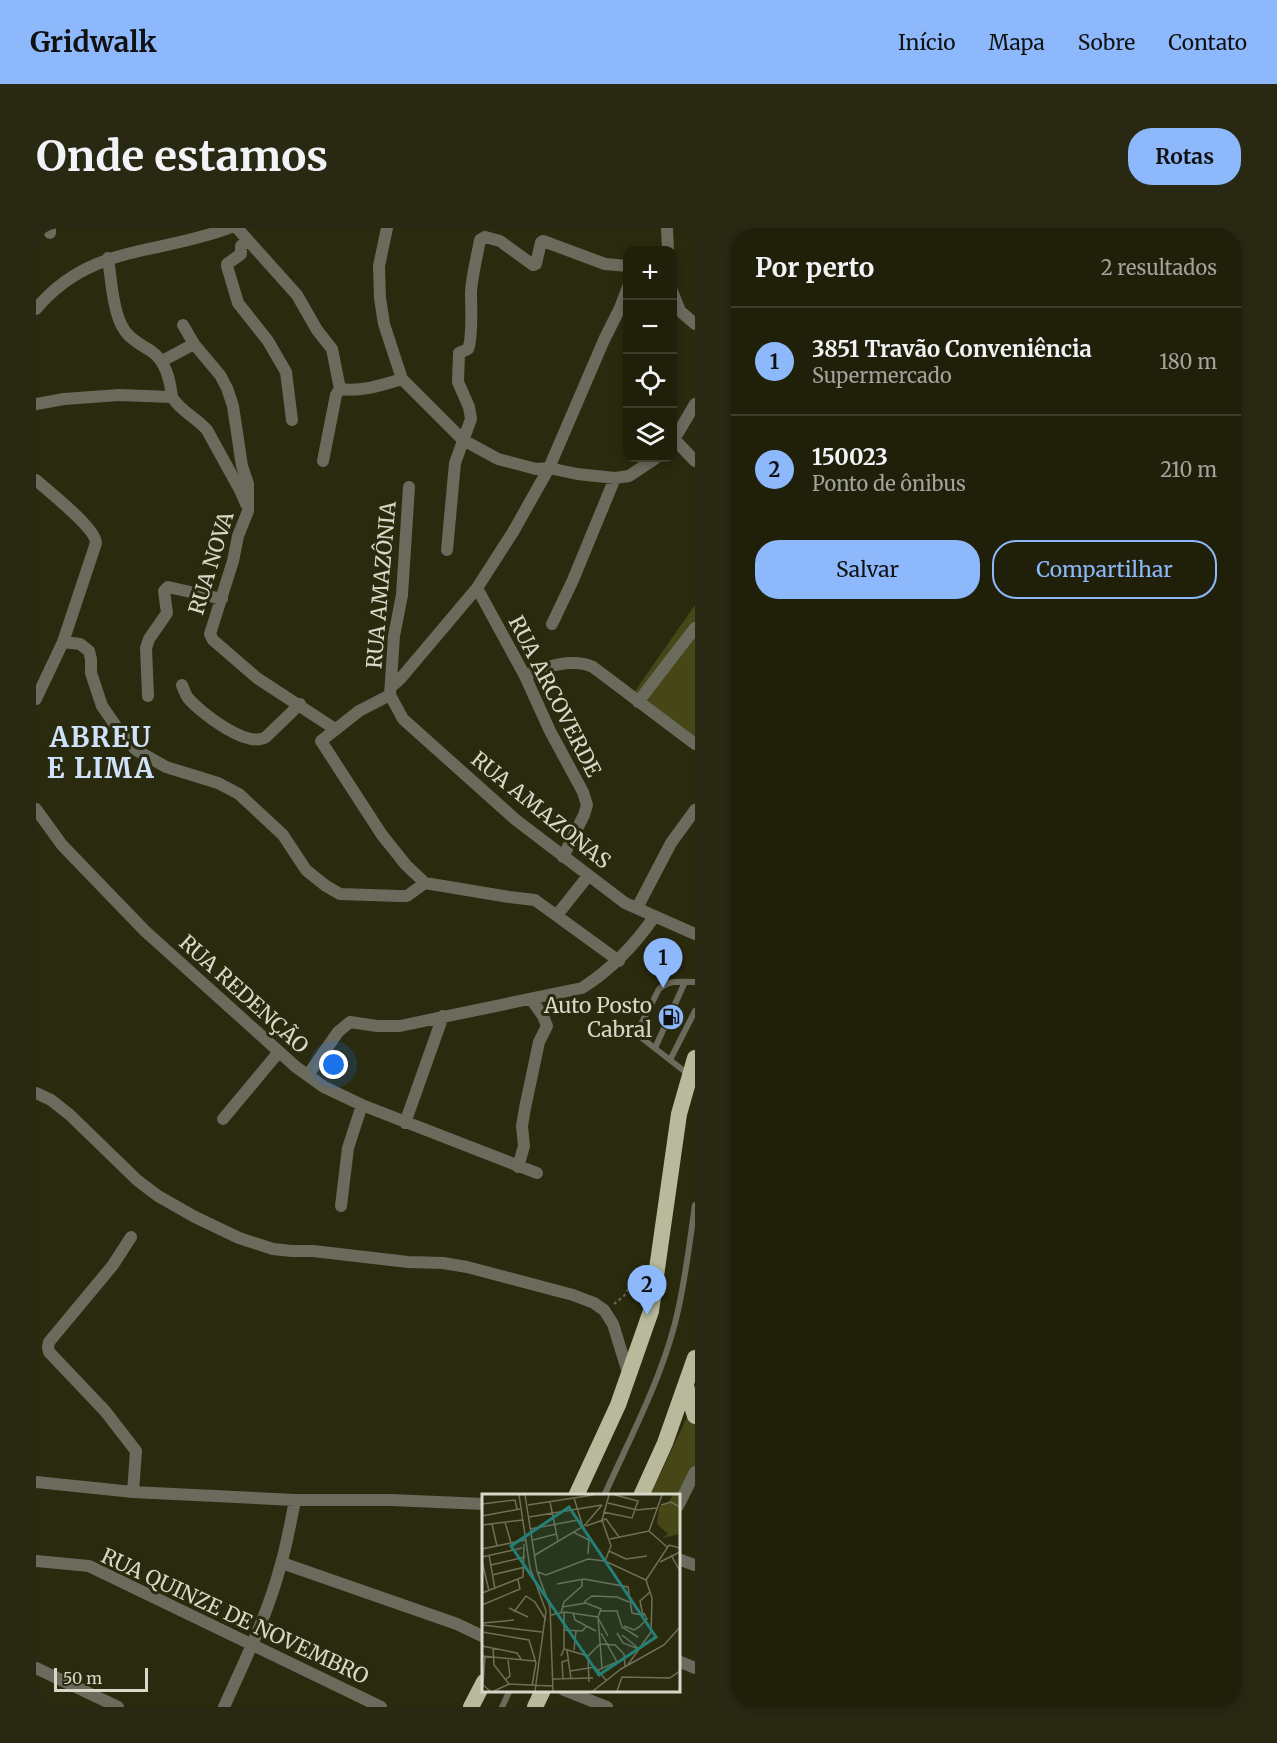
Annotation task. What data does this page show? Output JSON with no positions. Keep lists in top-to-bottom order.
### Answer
{
  "streets": {
    "street": [
      "RUA NOVA",
      "RUA AMAZÔNIA",
      "RUA ARCOVERDE",
      "RUA AMAZONAS",
      "RUA REDENÇÃO",
      "RUA QUINZE DE NOVEMBRO"
    ]
  },
  "crossings": [
    ["RUA AMAZÔNIA", "RUA AMAZONAS"],
    ["RUA ARCOVERDE", "RUA AMAZONAS"]
  ],
  "districts": ["ABREU E LIMA"],
  "places": {
    "fuel station": ["Auto Posto Cabral"]
  },
  "scale_bar": "50 m",
  "page": {
    "header": "Gridwalk",
    "nav": [
      "Início",
      "Mapa",
      "Sobre",
      "Contato"
    ],
    "buttons": [
      "Rotas",
      ["Salvar", "Compartilhar"]
    ],
    "title": "Onde estamos",
    "heading": ["Por perto", "2 resultados"],
    "map_buttons": ["+", "−"],
    "list": [
      {
        "mark": "1",
        "name": "3851 Travão Conveniência",
        "note": "Supermercado",
        "value": "180 m"
      },
      {
        "mark": "2",
        "name": "150023",
        "note": "Ponto de ônibus",
        "value": "210 m"
      }
    ],
    "pins": ["1", "2"],
    "scale": "50 m"
  }
}
